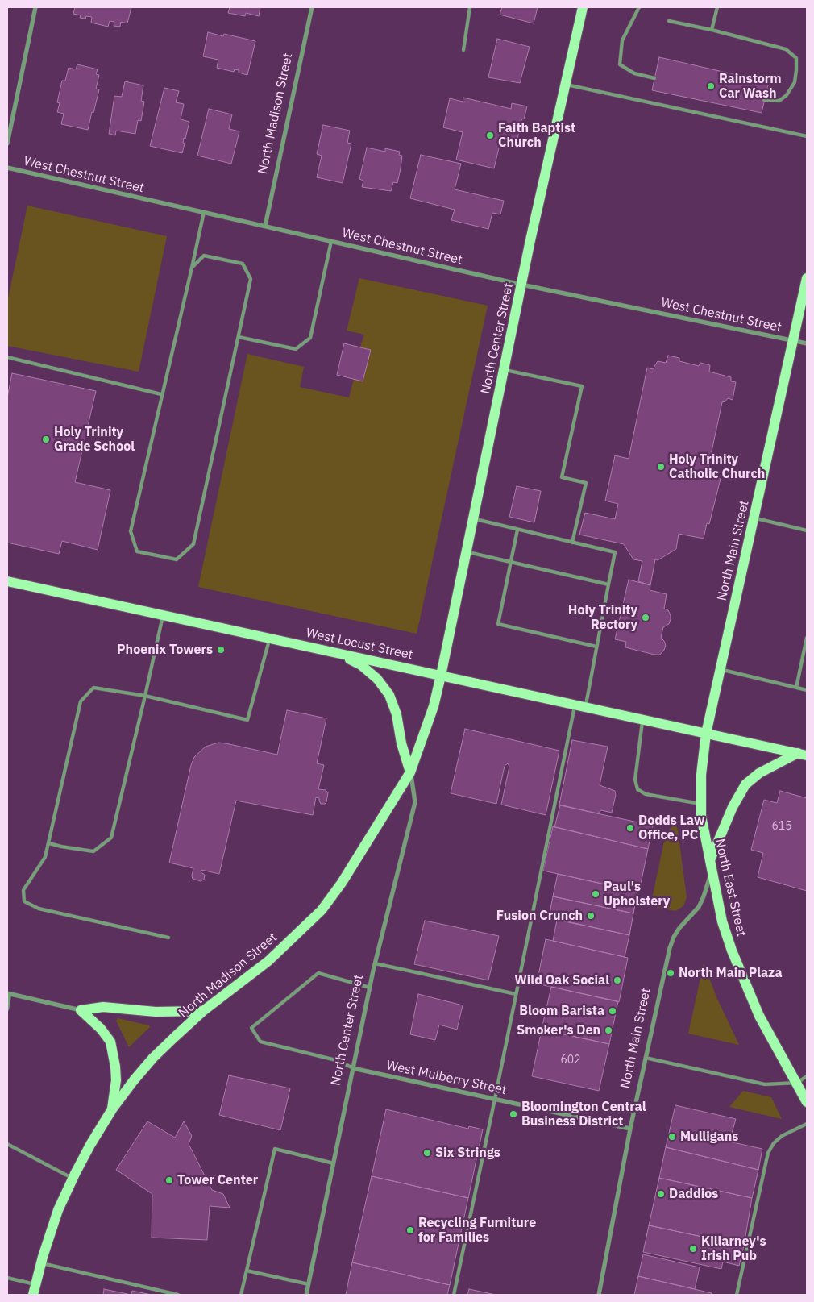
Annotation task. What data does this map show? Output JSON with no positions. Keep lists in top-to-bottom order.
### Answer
{
  "streets": {
    "main road": [
      "North Madison Street",
      "North Center Street",
      "North Main Street",
      "West Locust Street",
      "North East Street"
    ],
    "street": ["West Chestnut Street", "West Mulberry Street"]
  },
  "crossings": [
    ["North Madison Street", "West Chestnut Street"],
    ["North Madison Street", "North Center Street"],
    ["North Madison Street", "West Locust Street"],
    ["West Chestnut Street", "North Center Street"],
    ["West Chestnut Street", "North Main Street"],
    ["North Center Street", "West Locust Street"],
    ["North Center Street", "West Mulberry Street"],
    ["North Main Street", "West Locust Street"],
    ["North Main Street", "North East Street"],
    ["North Main Street", "West Mulberry Street"],
    ["West Locust Street", "North East Street"]
  ],
  "places": [
    "Rainstorm Car Wash",
    "Faith Baptist Church",
    "Holy Trinity Grade School",
    "Holy Trinity Catholic Church",
    "Holy Trinity Rectory",
    "Phoenix Towers",
    "Dodds Law Office, PC",
    "Paul's Upholstery",
    "Fusion Crunch",
    "North Main Plaza",
    "Wild Oak Social",
    "Bloom Barista",
    "Smoker's Den",
    "Bloomington Central Business District",
    "Mulligans",
    "Six Strings",
    "Tower Center",
    "Daddios",
    "Recycling Furniture for Families",
    "Killarney's Irish Pub"
  ],
  "house_numbers": ["615", "602"]
}
